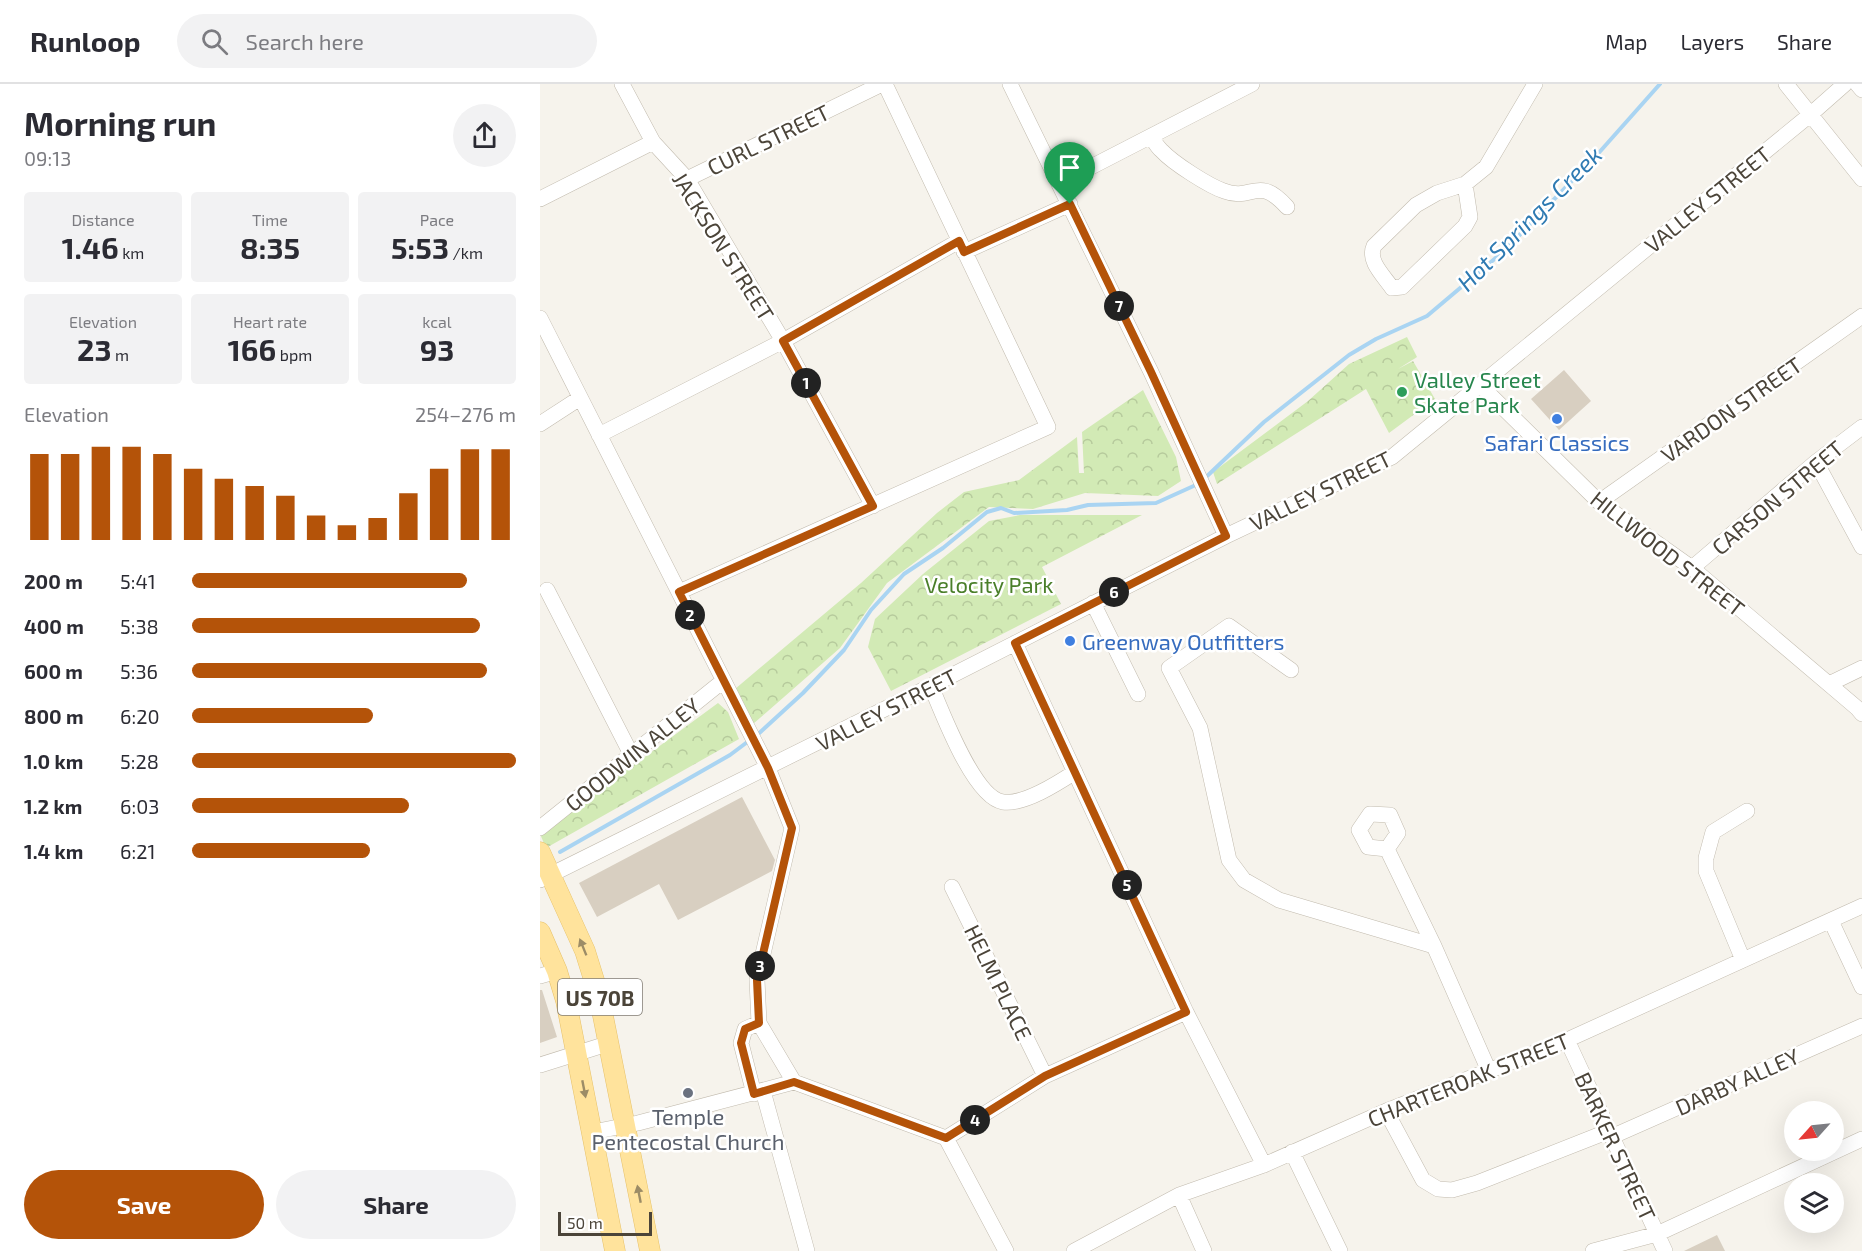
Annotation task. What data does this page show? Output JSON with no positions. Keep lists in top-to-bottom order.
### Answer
{
  "streets": {
    "main road": ["US 70B"],
    "street": [
      "CURL STREET",
      "VALLEY STREET",
      "JACKSON STREET",
      "VARDON STREET",
      "CARSON STREET",
      "HILLWOOD STREET",
      "GOODWIN ALLEY",
      "HELM PLACE",
      "CHARTEROAK STREET",
      "DARBY ALLEY",
      "BARKER STREET"
    ]
  },
  "crossings": [
    ["CURL STREET", "JACKSON STREET"],
    ["VALLEY STREET", "HILLWOOD STREET"],
    ["VALLEY STREET", "US 70B"],
    ["VARDON STREET", "HILLWOOD STREET"],
    ["CARSON STREET", "HILLWOOD STREET"],
    ["CHARTEROAK STREET", "DARBY ALLEY"],
    ["CHARTEROAK STREET", "BARKER STREET"],
    ["DARBY ALLEY", "BARKER STREET"]
  ],
  "water": ["Hot Springs Creek"],
  "parks": ["Velocity Park"],
  "places": [
    "Valley Street Skate Park",
    "Safari Classics",
    "Greenway Outfitters",
    "Temple Pentecostal Church"
  ],
  "scale_bar": "50 m",
  "north": "bottom left",
  "page": {
    "header": "Runloop",
    "search": "Search here",
    "nav": ["Map", "Layers", "Share"],
    "heading": ["Morning run", "09:13"],
    "stats": [
      ["Distance", "1.46 km"],
      ["Time", "8:35"],
      ["Pace", "5:53 /km"],
      ["Elevation", "23 m"],
      ["Heart rate", "166 bpm"],
      ["kcal", "93"]
    ],
    "pins": [
      "7",
      "1",
      "6",
      "2",
      "5",
      "3",
      "4"
    ],
    "chart": ["Elevation", "254–276 m"],
    "list": [
      {
        "name": "200 m",
        "note": "5:41"
      },
      {
        "name": "400 m",
        "note": "5:38"
      },
      {
        "name": "600 m",
        "note": "5:36"
      },
      {
        "name": "800 m",
        "note": "6:20"
      },
      {
        "name": "1.0 km",
        "note": "5:28"
      },
      {
        "name": "1.2 km",
        "note": "6:03"
      },
      {
        "name": "1.4 km",
        "note": "6:21"
      }
    ],
    "buttons": ["Save", "Share"],
    "scale": "50 m"
  }
}
